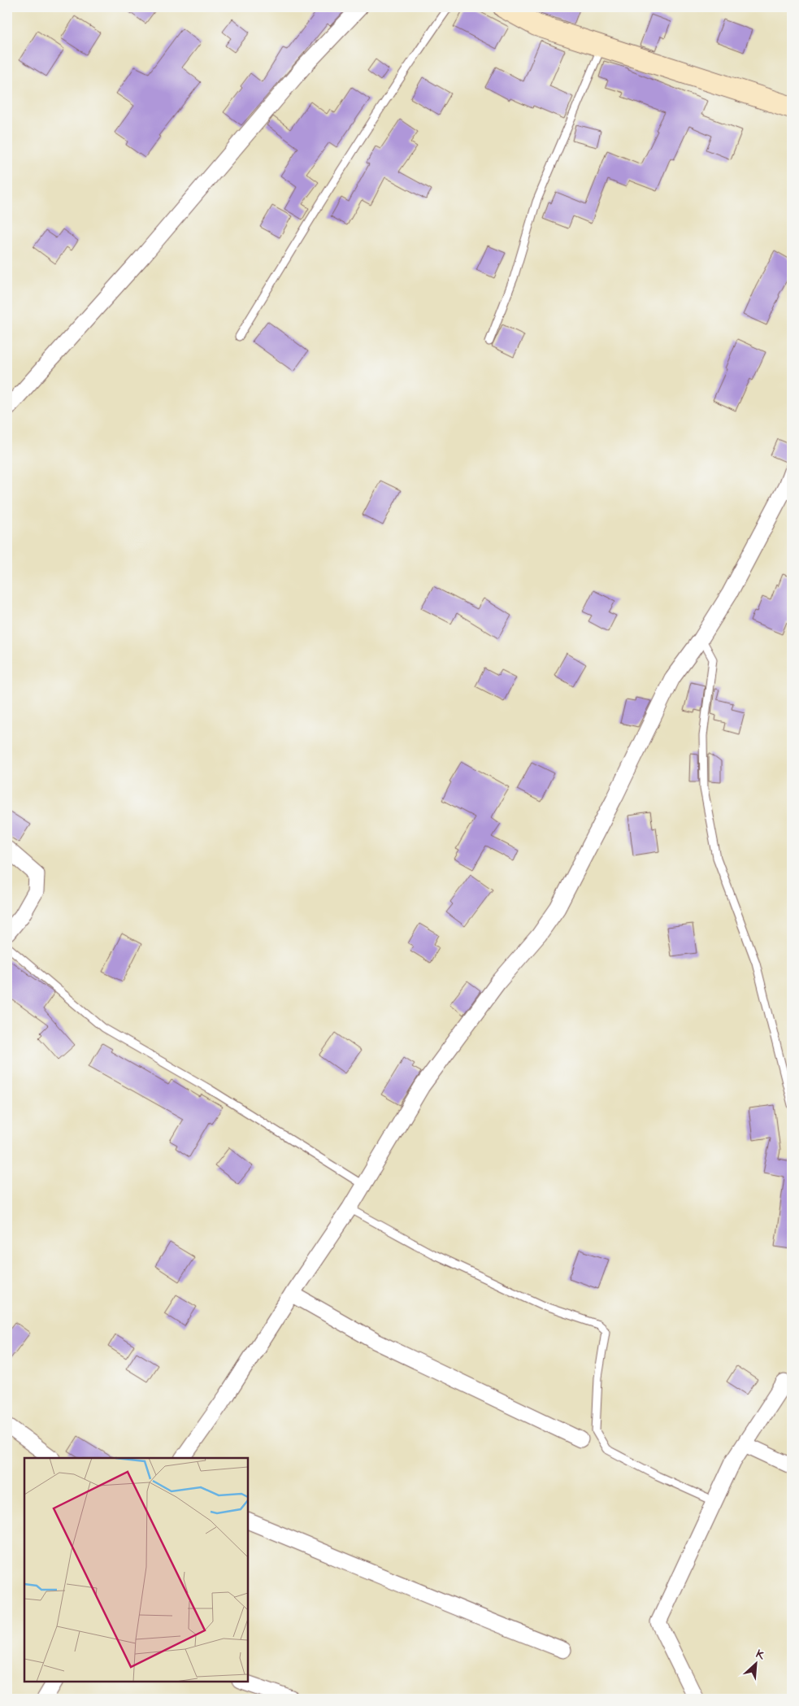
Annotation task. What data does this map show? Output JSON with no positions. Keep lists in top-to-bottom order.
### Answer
{
  "north": "top right"
}
